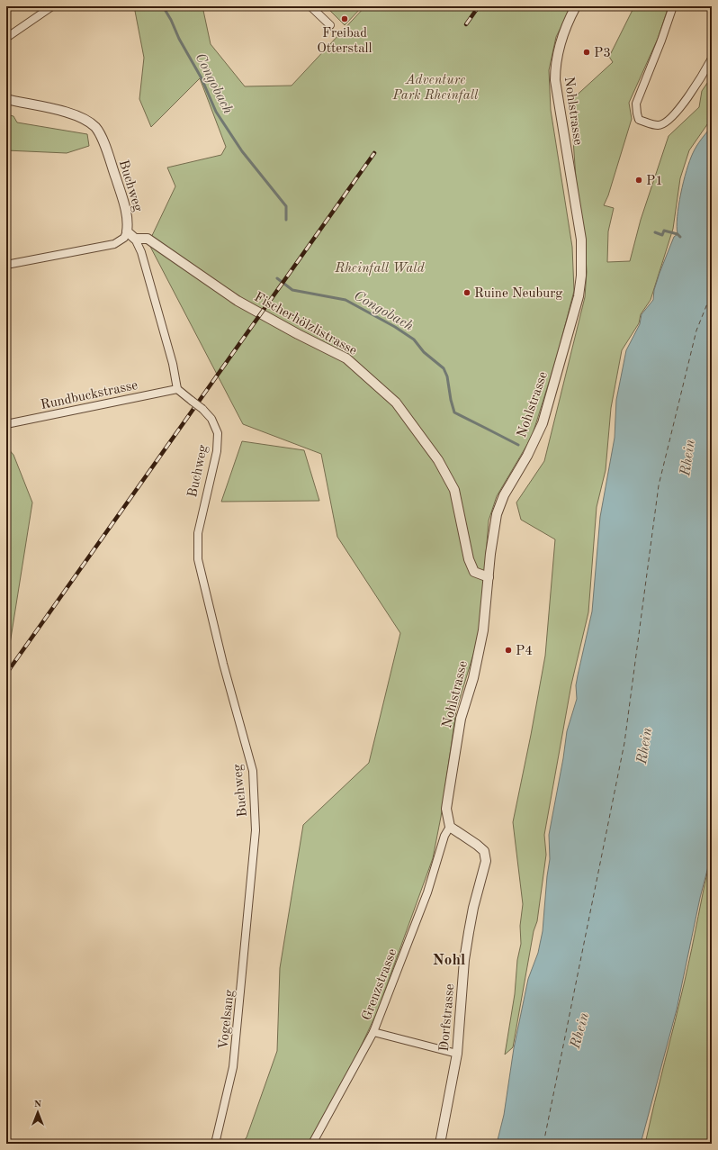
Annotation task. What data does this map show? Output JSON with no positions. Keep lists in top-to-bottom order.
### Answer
{
  "streets": {
    "street": [
      "Nohlstrasse",
      "Buchweg",
      "Fischerhölzlistrasse",
      "Rundbuckstrasse",
      "Grenzstrasse",
      "Dorfstrasse",
      "Vogelsang"
    ]
  },
  "crossings": [
    ["Nohlstrasse", "Fischerhölzlistrasse"],
    ["Nohlstrasse", "Grenzstrasse"],
    ["Nohlstrasse", "Dorfstrasse"],
    ["Buchweg", "Fischerhölzlistrasse"],
    ["Buchweg", "Rundbuckstrasse"],
    ["Buchweg", "Vogelsang"],
    ["Grenzstrasse", "Dorfstrasse"]
  ],
  "districts": ["Nohl"],
  "water": ["Congobach", "Rhein"],
  "parks": ["Adventure Park Rheinfall", "Rheinfall Wald"],
  "places": [
    "Freibad Otterstall",
    "P3",
    "P1",
    "Ruine Neuburg",
    "P4"
  ],
  "north": "top"
}
